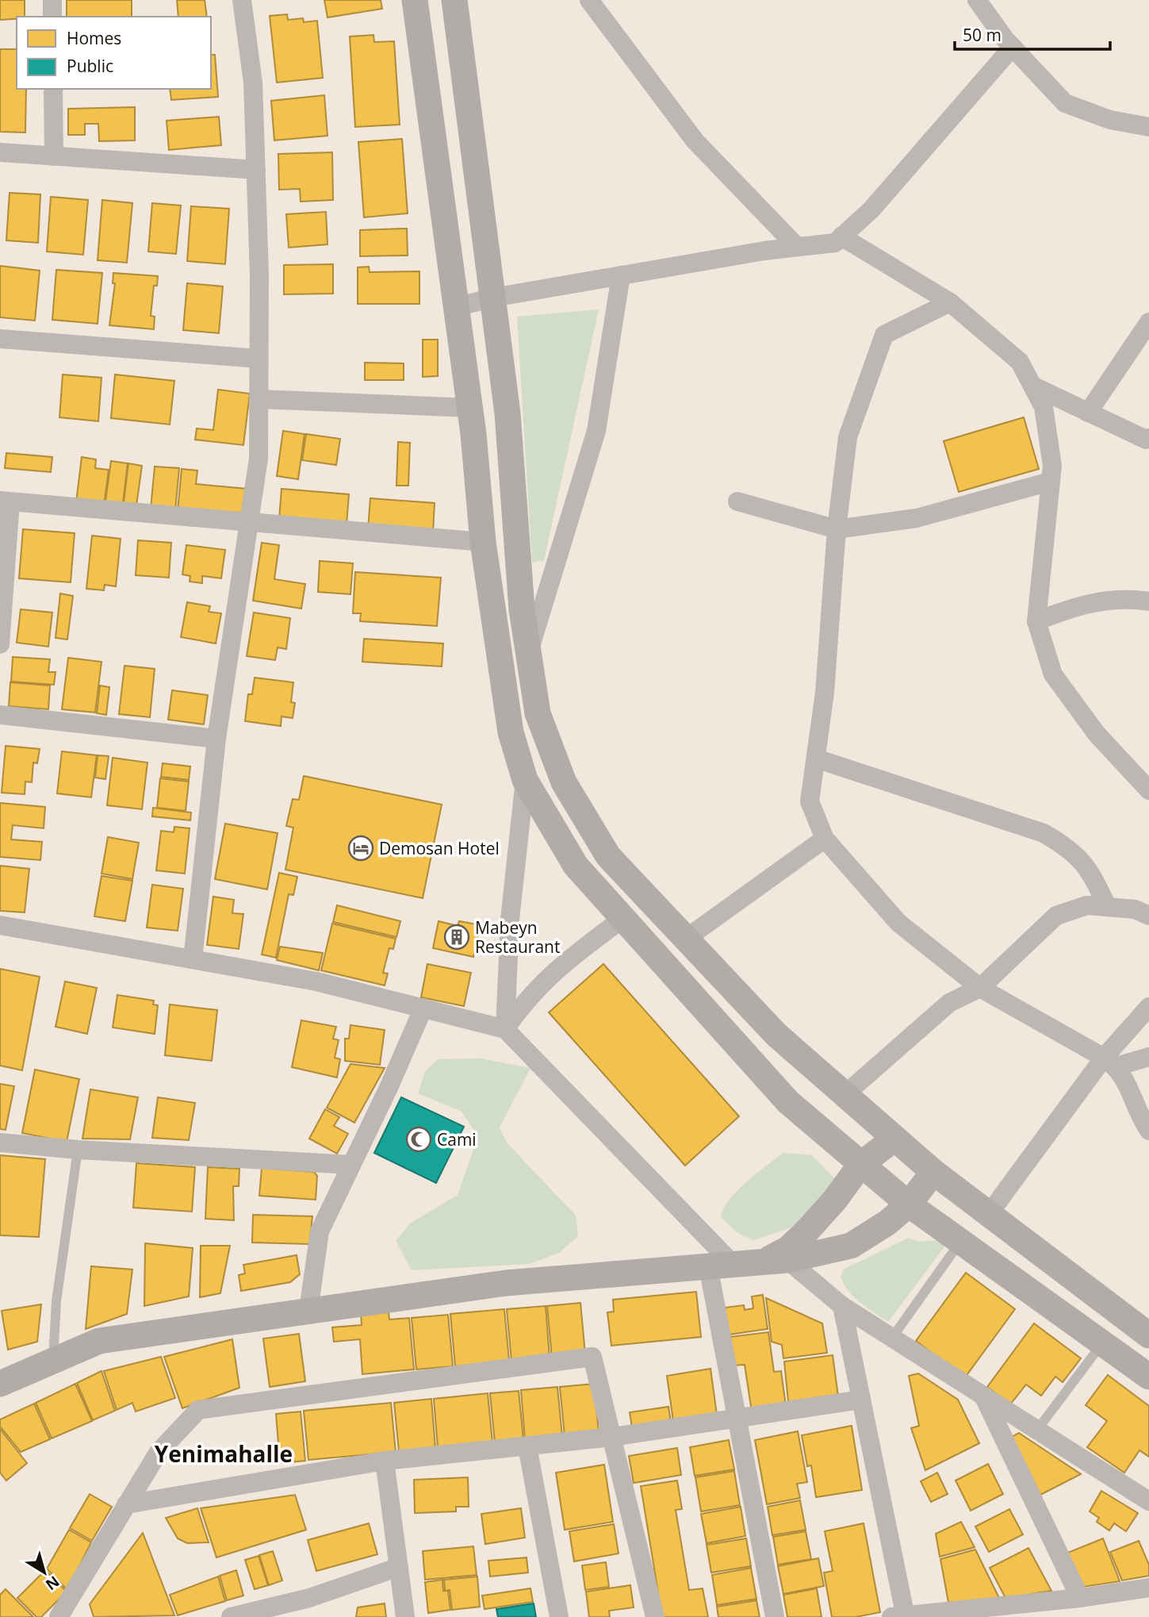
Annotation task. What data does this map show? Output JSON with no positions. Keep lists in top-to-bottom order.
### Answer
{
  "districts": ["Yenimahalle"],
  "places": {
    "hotel": ["Demosan Hotel"],
    "building": ["Mabeyn Restaurant"],
    "mosque": ["Cami"]
  },
  "legend": ["Homes", "Public"],
  "scale_bar": "50 m",
  "north": "bottom right"
}
